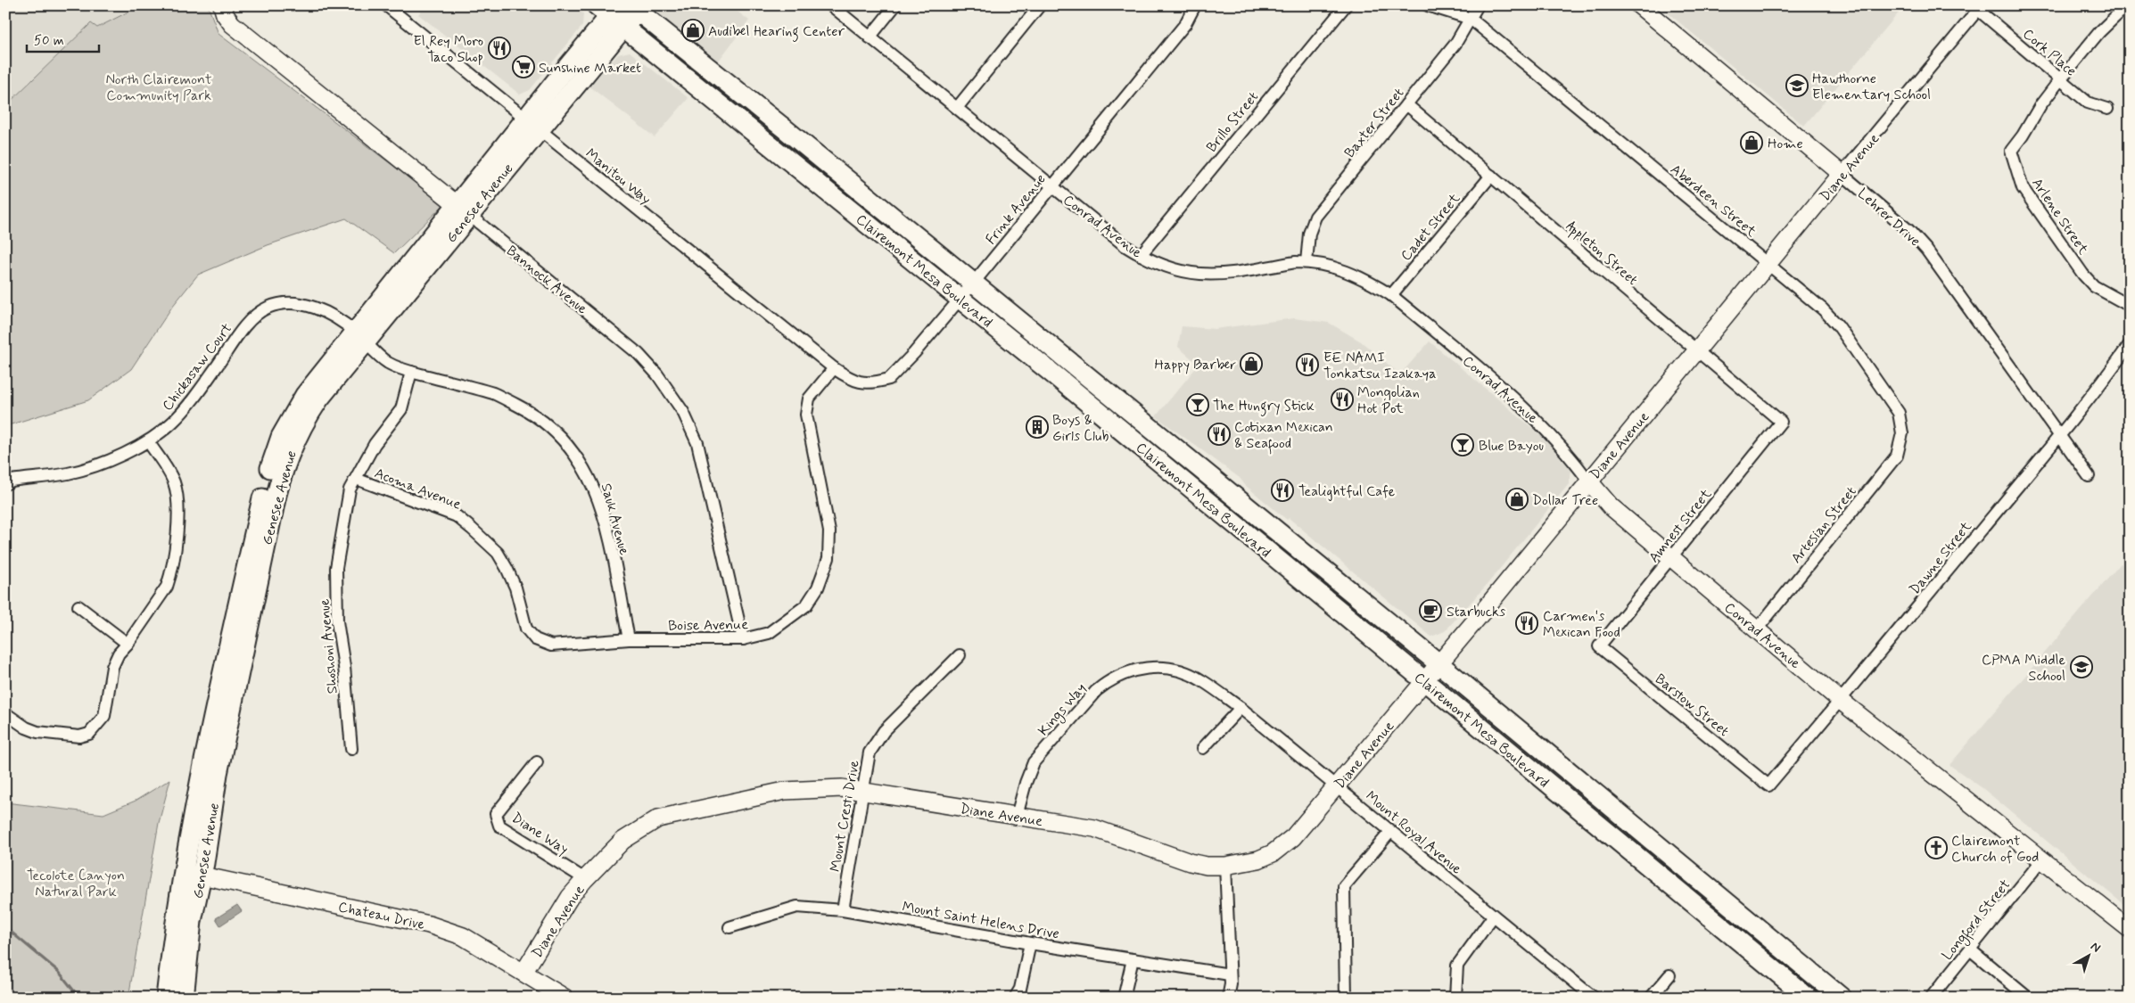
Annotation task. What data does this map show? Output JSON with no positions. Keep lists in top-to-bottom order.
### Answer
{
  "streets": {
    "main road": ["Genesee Avenue", "Clairemont Mesa Boulevard"],
    "street": [
      "Cork Place",
      "Brillo Street",
      "Baxter Street",
      "Diane Avenue",
      "Manitou Way",
      "Aberdeen Street",
      "Frink Avenue",
      "Arlene Street",
      "Lehrer Drive",
      "Conrad Avenue",
      "Cadet Street",
      "Appleton Street",
      "Bannock Avenue",
      "Chickasaw Court",
      "Acoma Avenue",
      "Sauk Avenue",
      "Artesian Street",
      "Amnest Street",
      "Dawne Street",
      "Boise Avenue",
      "Shoshoni Avenue",
      "Barstow Street",
      "Kings Way",
      "Mount Cresti Drive",
      "Mount Royal Avenue",
      "Diane Way",
      "Chateau Drive",
      "Mount Saint Helens Drive",
      "Longford Street"
    ]
  },
  "crossings": [
    ["Cork Place", "Diane Avenue"],
    ["Cork Place", "Arlene Street"],
    ["Brillo Street", "Conrad Avenue"],
    ["Baxter Street", "Aberdeen Street"],
    ["Baxter Street", "Conrad Avenue"],
    ["Baxter Street", "Appleton Street"],
    ["Diane Avenue", "Aberdeen Street"],
    ["Diane Avenue", "Lehrer Drive"],
    ["Diane Avenue", "Conrad Avenue"],
    ["Diane Avenue", "Appleton Street"],
    ["Diane Avenue", "Clairemont Mesa Boulevard"],
    ["Diane Avenue", "Kings Way"],
    ["Diane Avenue", "Mount Cresti Drive"],
    ["Diane Avenue", "Mount Royal Avenue"],
    ["Diane Avenue", "Diane Way"],
    ["Diane Avenue", "Chateau Drive"],
    ["Manitou Way", "Genesee Avenue"],
    ["Manitou Way", "Frink Avenue"],
    ["Manitou Way", "Boise Avenue"],
    ["Aberdeen Street", "Artesian Street"],
    ["Genesee Avenue", "Clairemont Mesa Boulevard"],
    ["Genesee Avenue", "Bannock Avenue"],
    ["Genesee Avenue", "Chickasaw Court"],
    ["Genesee Avenue", "Sauk Avenue"],
    ["Genesee Avenue", "Chateau Drive"],
    ["Frink Avenue", "Conrad Avenue"],
    ["Frink Avenue", "Clairemont Mesa Boulevard"],
    ["Frink Avenue", "Boise Avenue"],
    ["Lehrer Drive", "Dawne Street"],
    ["Conrad Avenue", "Cadet Street"],
    ["Conrad Avenue", "Artesian Street"],
    ["Conrad Avenue", "Amnest Street"],
    ["Conrad Avenue", "Dawne Street"],
    ["Conrad Avenue", "Longford Street"],
    ["Cadet Street", "Appleton Street"],
    ["Appleton Street", "Amnest Street"],
    ["Bannock Avenue", "Boise Avenue"],
    ["Chickasaw Court", "Sauk Avenue"],
    ["Acoma Avenue", "Boise Avenue"],
    ["Acoma Avenue", "Shoshoni Avenue"],
    ["Sauk Avenue", "Boise Avenue"],
    ["Sauk Avenue", "Shoshoni Avenue"],
    ["Amnest Street", "Barstow Street"],
    ["Dawne Street", "Barstow Street"],
    ["Kings Way", "Mount Royal Avenue"],
    ["Mount Cresti Drive", "Mount Saint Helens Drive"]
  ],
  "parks": ["North Clairemont Community Park", "Tecolote Canyon Natural Park"],
  "places": {
    "shop": [
      "Audibel Hearing Center",
      "Home",
      "Happy Barber",
      "Dollar Tree"
    ],
    "restaurant": [
      "El Rey Moro Taco Shop",
      "EE NAMI Tonkatsu Izakaya",
      "Mongolian Hot Pot",
      "Cotixan Mexican & Seafood",
      "Tealightful Cafe",
      "Carmen's Mexican Food"
    ],
    "supermarket": ["Sunshine Market"],
    "school or university": ["Hawthorne Elementary School", "CPMA Middle School"],
    "bar": ["The Hungry Stick", "Blue Bayou"],
    "building": ["Boys & Girls Club"],
    "cafe": ["Starbucks"],
    "church": ["Clairemont Church of God"]
  },
  "scale_bar": "50 m",
  "north": "top right"
}
